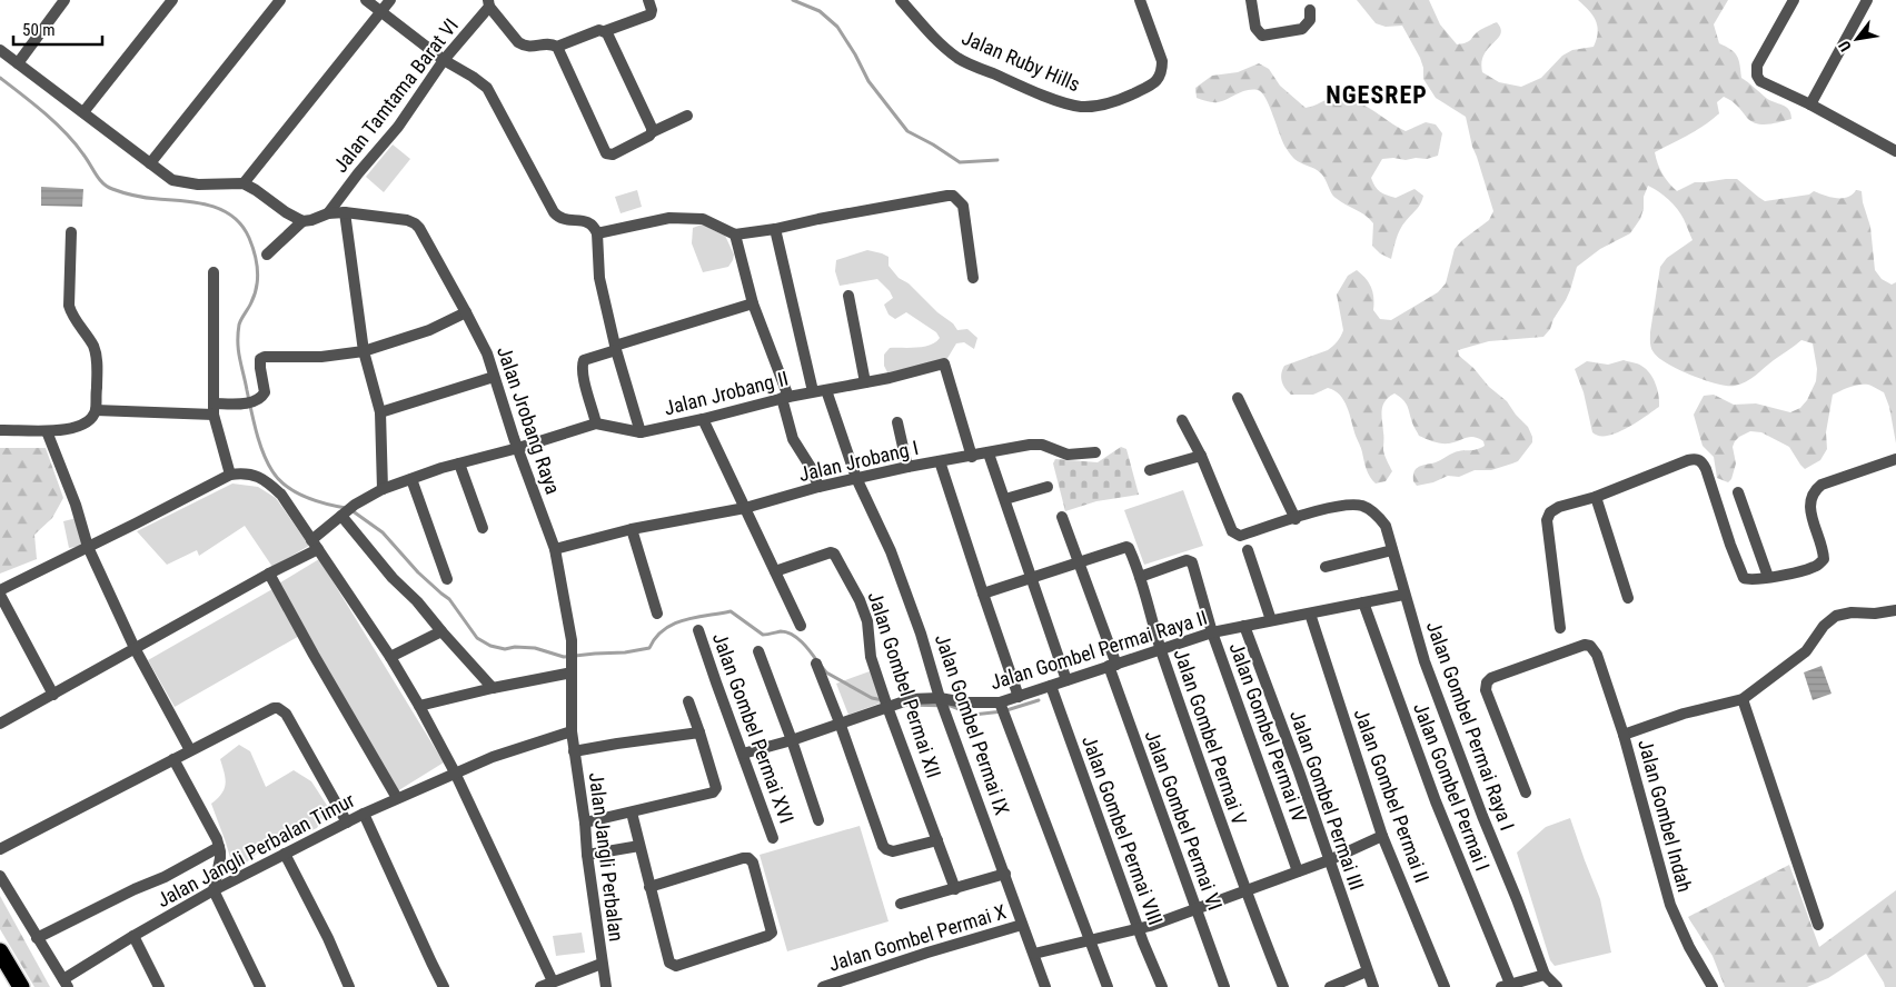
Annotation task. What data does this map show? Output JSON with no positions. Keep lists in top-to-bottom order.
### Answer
{
  "streets": {
    "street": [
      "Jalan Ruby Hills",
      "Jalan Tamtama Barat VI",
      "Jalan Jrobang II",
      "Jalan Jrobang Raya",
      "Jalan Jrobang I",
      "Jalan Gombel Permai Raya II",
      "Jalan Gombel Permai XII",
      "Jalan Gombel Permai IX",
      "Jalan Gombel Permai Raya I",
      "Jalan Gombel Permai XVI",
      "Jalan Gombel Permai IV",
      "Jalan Gombel Permai V",
      "Jalan Gombel Permai I",
      "Jalan Gombel Permai II",
      "Jalan Gombel Permai III",
      "Jalan Gombel Indah",
      "Jalan Gombel Permai VI",
      "Jalan Gombel Permai VIII",
      "Jalan Jangli Perbalan Timur",
      "Jalan Jangli Perbalan",
      "Jalan Gombel Permai X"
    ]
  },
  "crossings": [
    ["Jalan Tamtama Barat VI", "Jalan Jrobang Raya"],
    ["Jalan Jrobang II", "Jalan Jrobang Raya"],
    ["Jalan Jrobang II", "Jalan Jrobang I"],
    ["Jalan Jrobang II", "Jalan Gombel Permai IX"],
    ["Jalan Jrobang Raya", "Jalan Jrobang I"],
    ["Jalan Jrobang Raya", "Jalan Jangli Perbalan Timur"],
    ["Jalan Jrobang Raya", "Jalan Jangli Perbalan"],
    ["Jalan Jrobang I", "Jalan Gombel Permai IX"],
    ["Jalan Gombel Permai Raya II", "Jalan Gombel Permai XII"],
    ["Jalan Gombel Permai Raya II", "Jalan Gombel Permai IX"],
    ["Jalan Gombel Permai Raya II", "Jalan Gombel Permai Raya I"],
    ["Jalan Gombel Permai Raya II", "Jalan Gombel Permai XVI"],
    ["Jalan Gombel Permai Raya II", "Jalan Gombel Permai IV"],
    ["Jalan Gombel Permai Raya II", "Jalan Gombel Permai V"],
    ["Jalan Gombel Permai Raya II", "Jalan Gombel Permai I"],
    ["Jalan Gombel Permai Raya II", "Jalan Gombel Permai II"],
    ["Jalan Gombel Permai Raya II", "Jalan Gombel Permai III"],
    ["Jalan Gombel Permai Raya II", "Jalan Gombel Permai VI"],
    ["Jalan Gombel Permai Raya II", "Jalan Gombel Permai VIII"],
    ["Jalan Gombel Permai IX", "Jalan Gombel Permai X"],
    ["Jalan Gombel Permai IV", "Jalan Gombel Permai V"],
    ["Jalan Gombel Permai V", "Jalan Gombel Permai VI"],
    ["Jalan Jangli Perbalan Timur", "Jalan Jangli Perbalan"]
  ],
  "districts": ["NGESREP"],
  "scale_bar": "50 m",
  "north": "bottom left"
}
